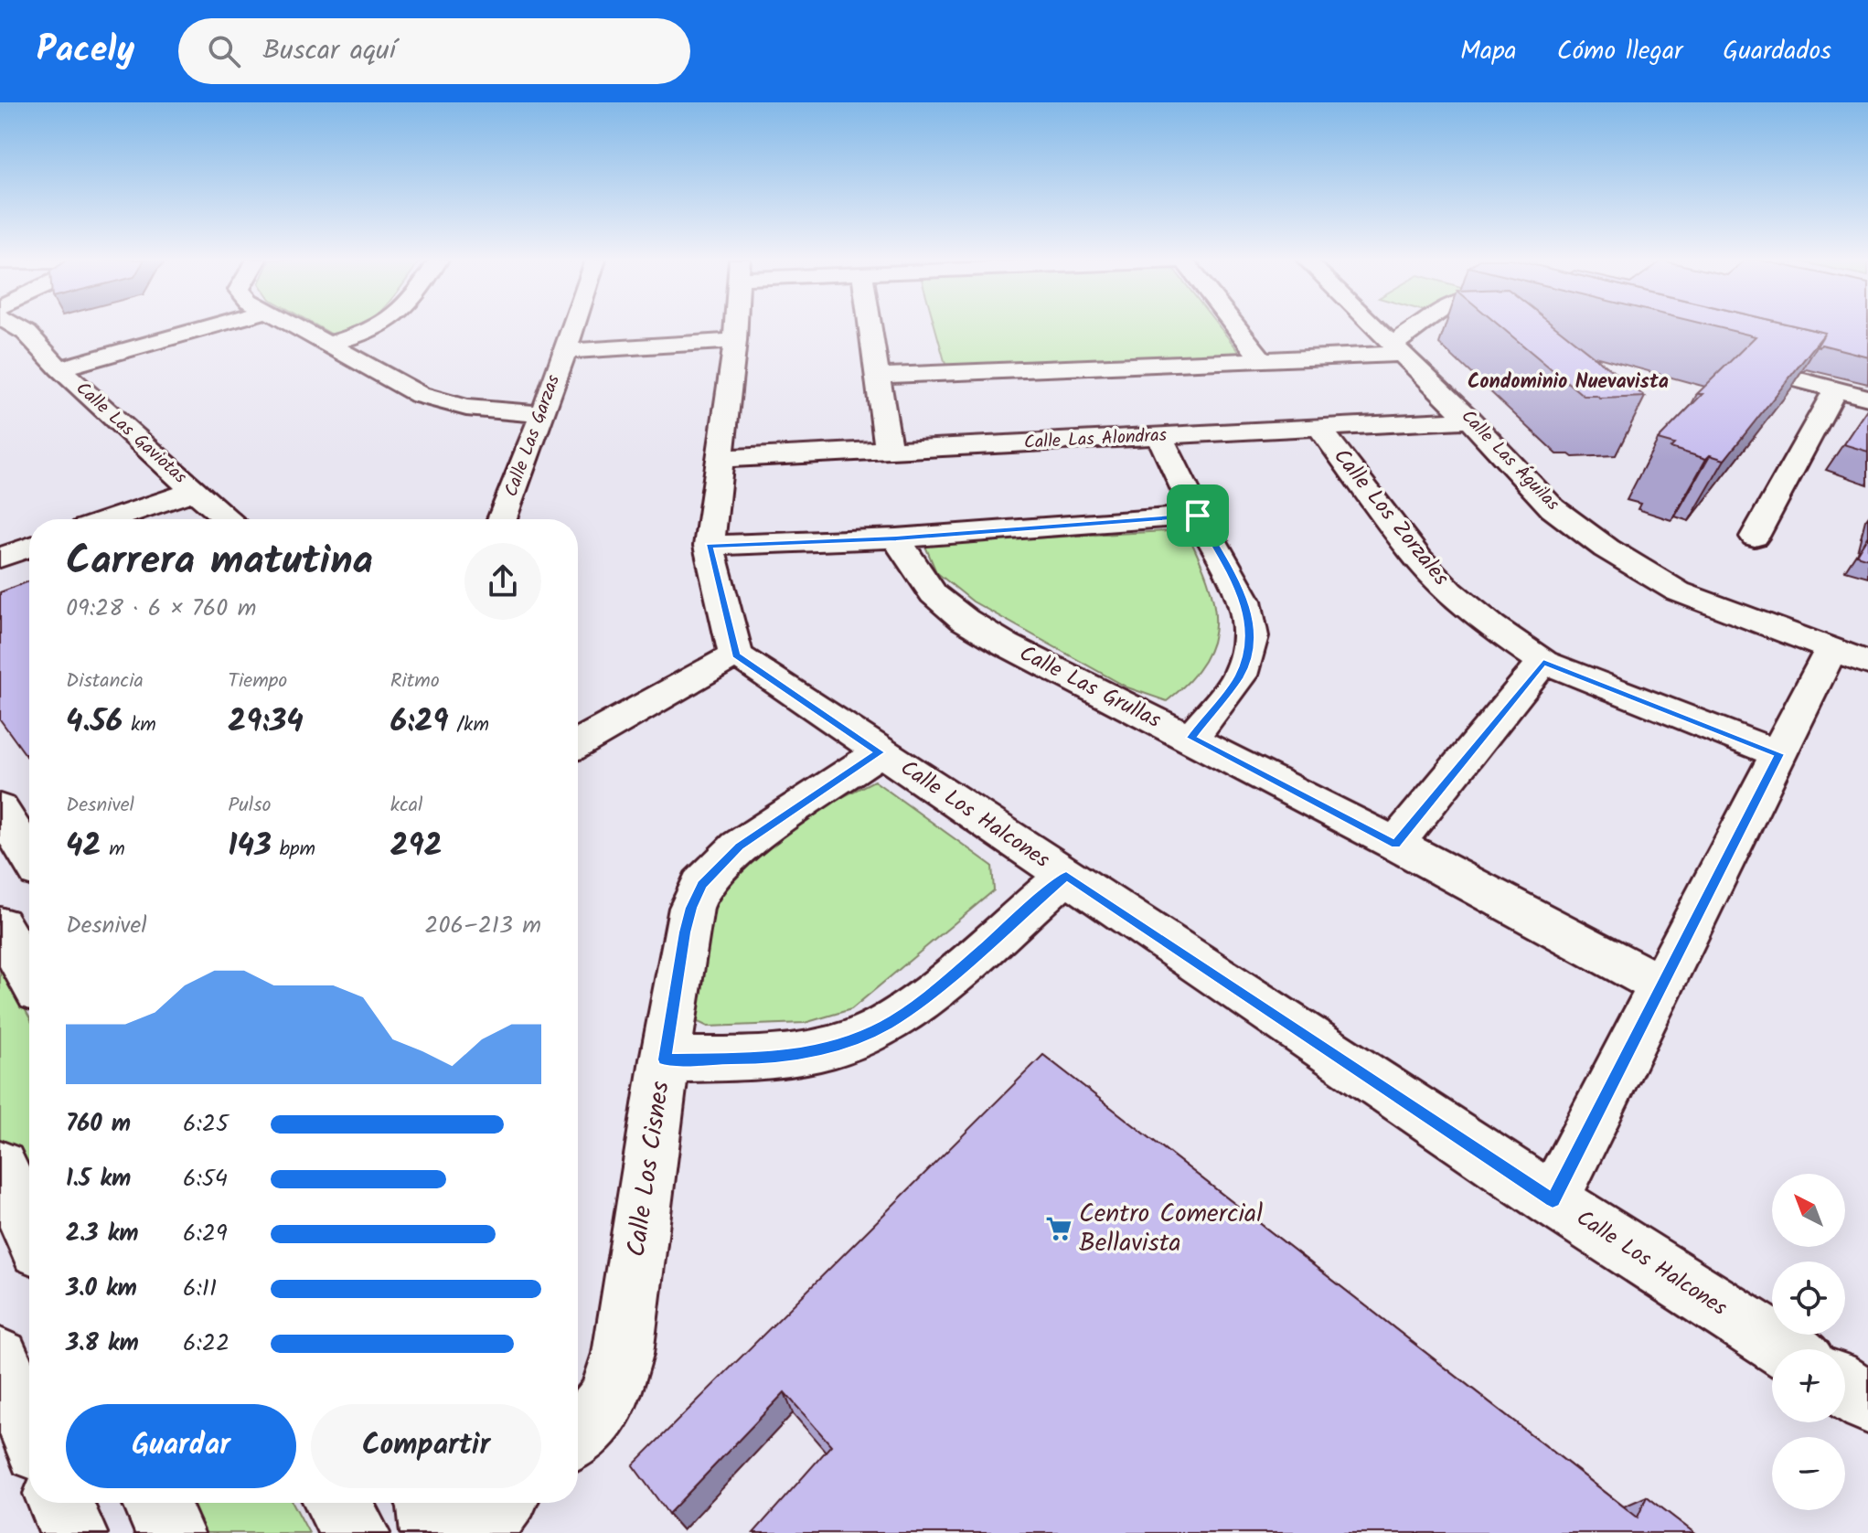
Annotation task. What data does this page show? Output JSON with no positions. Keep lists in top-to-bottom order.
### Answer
{
  "streets": {
    "street": [
      "Calle Las Gaviotas",
      "Calle Las Garzas",
      "Calle Las Alondras",
      "Calle Las Águilas",
      "Calle Los Zorzales",
      "Calle Las Grullas",
      "Calle Los Halcones",
      "Calle Los Cisnes"
    ]
  },
  "crossings": [
    ["Calle Las Alondras", "Calle Las Águilas"],
    ["Calle Las Alondras", "Calle Los Zorzales"],
    ["Calle Los Halcones", "Calle Los Cisnes"]
  ],
  "districts": ["Condominio Nuevavista"],
  "places": {
    "supermarket": ["Centro Comercial Bellavista"]
  },
  "north": "top left",
  "page": {
    "header": "Pacely",
    "search": "Buscar aquí",
    "nav": ["Mapa", "Cómo llegar", "Guardados"],
    "heading": ["Carrera matutina", "09:28 · 6 × 760 m"],
    "stats": [
      ["Distancia", "4.56 km"],
      ["Tiempo", "29:34"],
      ["Ritmo", "6:29 /km"],
      ["Desnivel", "42 m"],
      ["Pulso", "143 bpm"],
      ["kcal", "292"]
    ],
    "chart": ["Desnivel", "206–213 m"],
    "list": [
      {
        "name": "760 m",
        "note": "6:25"
      },
      {
        "name": "1.5 km",
        "note": "6:54"
      },
      {
        "name": "2.3 km",
        "note": "6:29"
      },
      {
        "name": "3.0 km",
        "note": "6:11"
      },
      {
        "name": "3.8 km",
        "note": "6:22"
      }
    ],
    "map_buttons": ["+", "−"],
    "buttons": ["Guardar", "Compartir"]
  }
}
